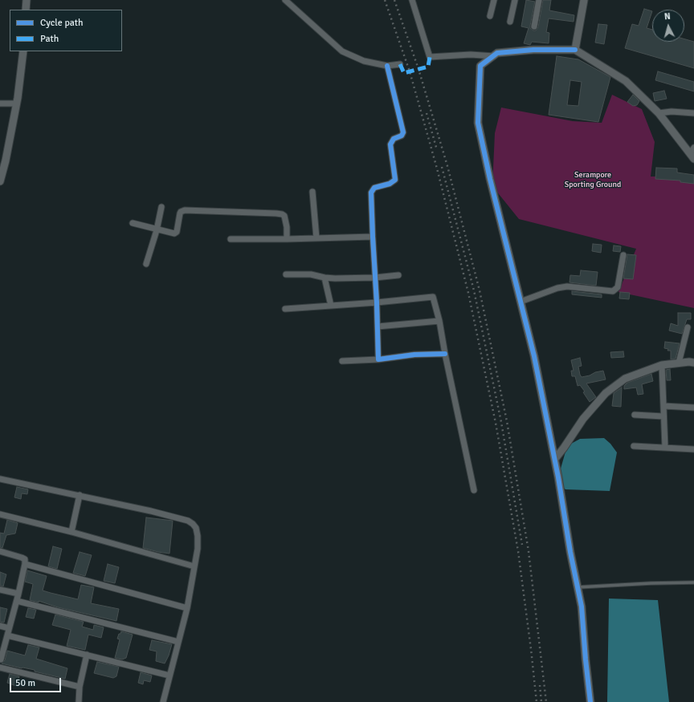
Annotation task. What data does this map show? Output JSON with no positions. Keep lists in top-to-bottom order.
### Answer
{
  "parks": ["Serampore Sporting Ground"],
  "legend": ["Cycle path", "Path"],
  "scale_bar": "50 m",
  "north": "top"
}
